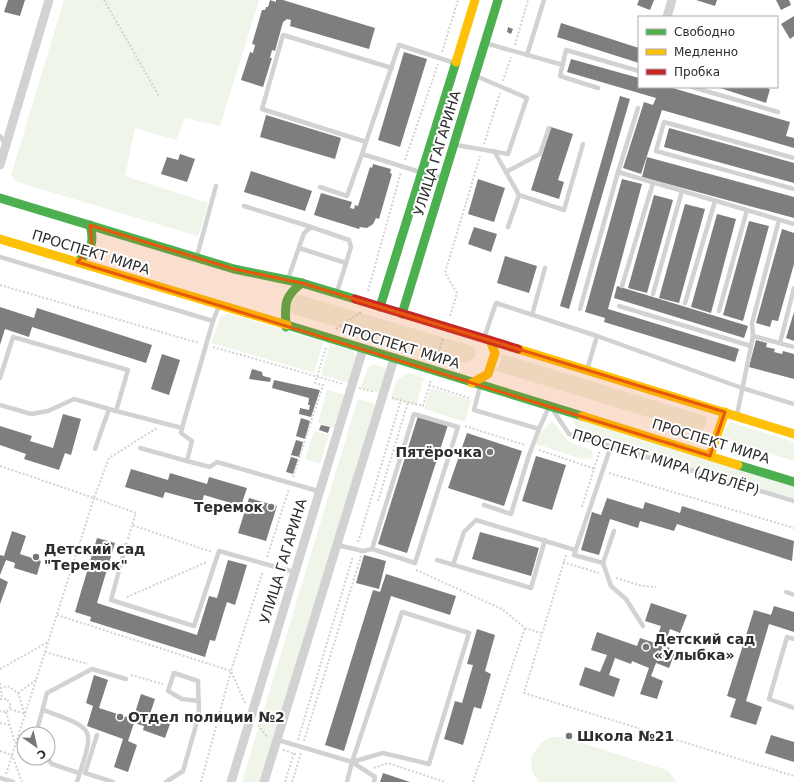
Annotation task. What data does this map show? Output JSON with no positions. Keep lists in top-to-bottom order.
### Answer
{
  "streets": {
    "main road": ["УЛИЦА ГАГАРИНА", "ПРОСПЕКТ МИРА"],
    "lane": ["ПРОСПЕКТ МИРА (ДУБЛЁР)"]
  },
  "crossings": [
    ["УЛИЦА ГАГАРИНА", "ПРОСПЕКТ МИРА"],
    ["ПРОСПЕКТ МИРА", "ПРОСПЕКТ МИРА (ДУБЛЁР)"]
  ],
  "places": [
    "Пятёрочка",
    "Теремок",
    "Детский сад \"Теремок\"",
    "Детский сад «Улыбка»",
    "Отдел полиции №2",
    "Школа №21"
  ],
  "legend": ["Свободно", "Медленно", "Пробка"],
  "north": "bottom right"
}
